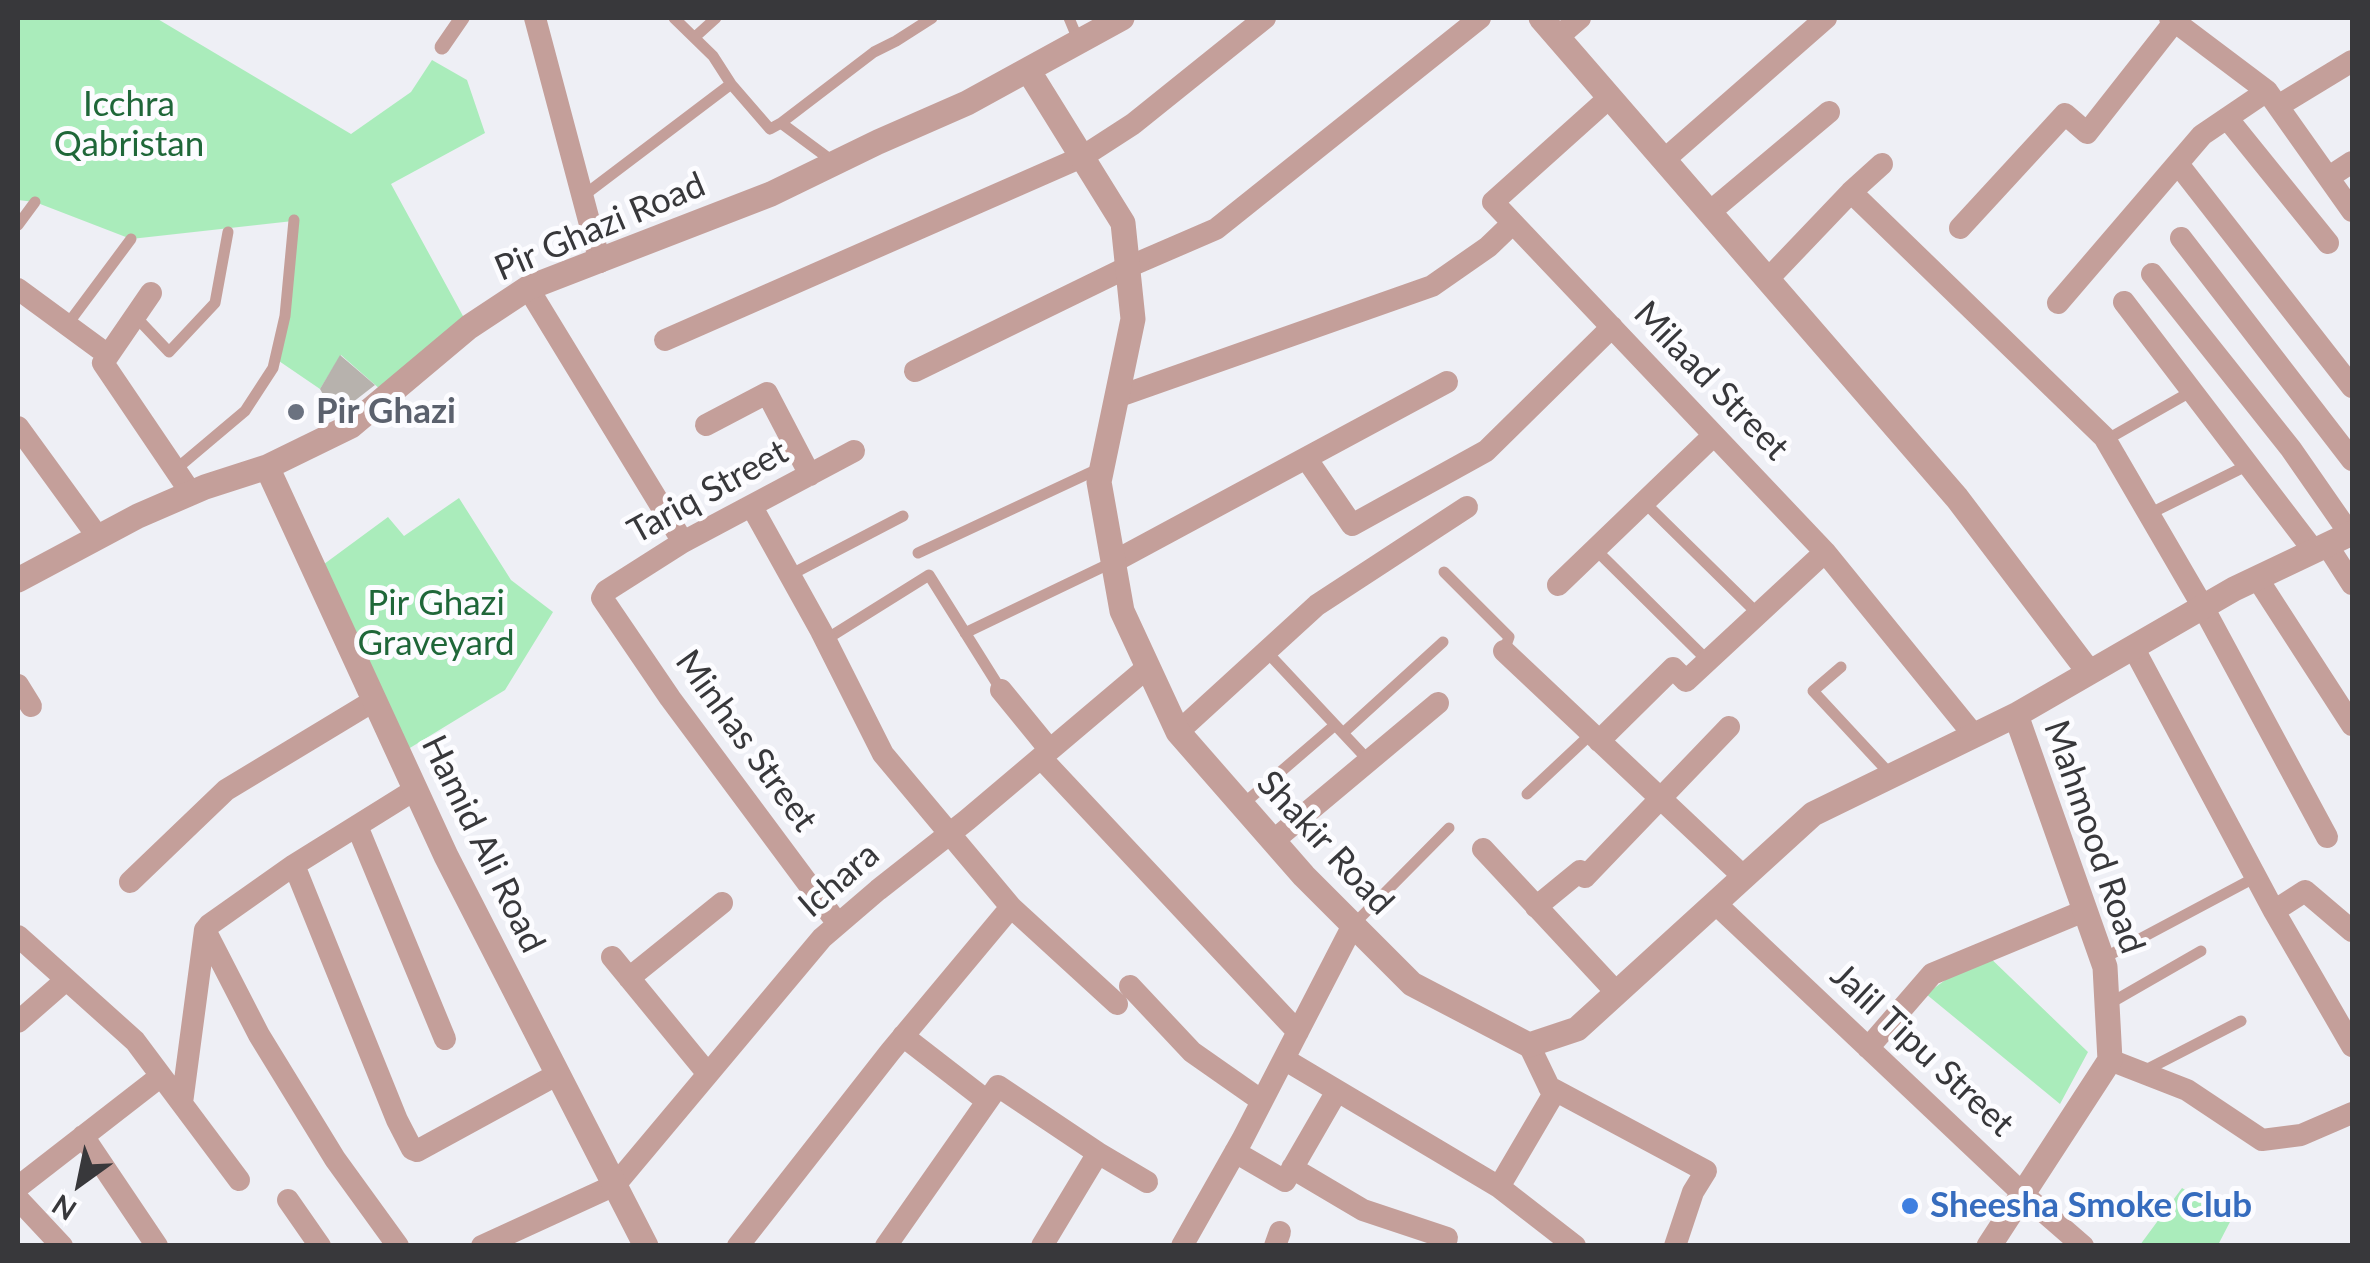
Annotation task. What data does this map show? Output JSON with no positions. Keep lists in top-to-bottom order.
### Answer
{
  "streets": {
    "street": [
      "Pir Ghazi Road",
      "Milaad Street",
      "Tariq Street",
      "Minhas Street",
      "Mahmood Road",
      "Shakir Road",
      "Hamid Ali Road",
      "Ichara",
      "Jalil Tipu Street"
    ]
  },
  "crossings": [
    ["Pir Ghazi Road", "Shakir Road"],
    ["Pir Ghazi Road", "Hamid Ali Road"],
    ["Tariq Street", "Minhas Street"],
    ["Minhas Street", "Ichara"],
    ["Shakir Road", "Ichara"],
    ["Hamid Ali Road", "Ichara"]
  ],
  "parks": ["Icchra Qabristan", "Pir Ghazi Graveyard"],
  "places": ["Pir Ghazi", "Sheesha Smoke Club"],
  "north": "bottom left"
}
